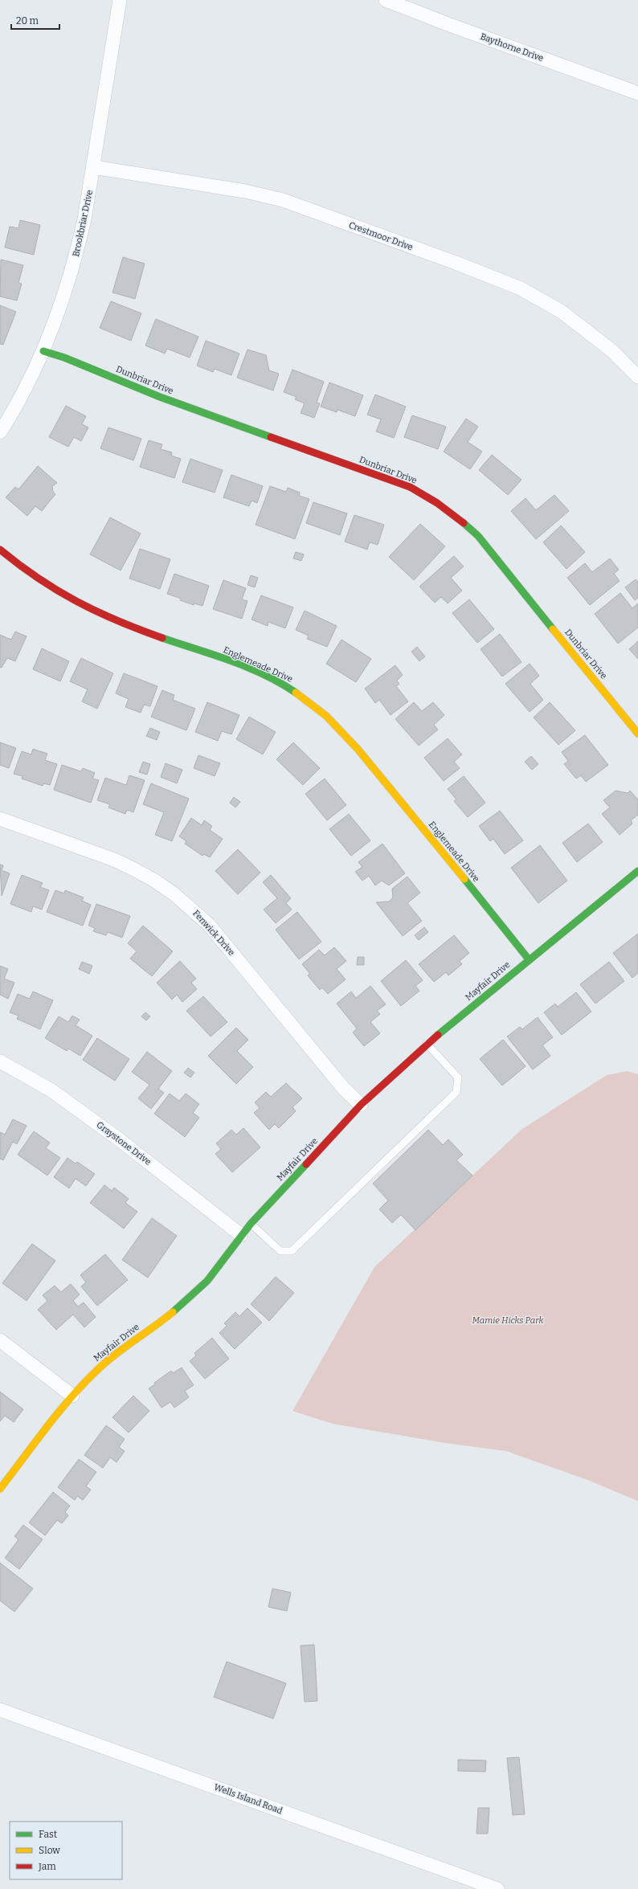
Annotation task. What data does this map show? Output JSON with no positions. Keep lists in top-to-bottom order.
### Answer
{
  "streets": {
    "street": [
      "Baythorne Drive",
      "Brookbriar Drive",
      "Crestmoor Drive",
      "Dunbriar Drive",
      "Englemeade Drive",
      "Fenwick Drive",
      "Mayfair Drive",
      "Graystone Drive",
      "Wells Island Road"
    ]
  },
  "crossings": [
    ["Brookbriar Drive", "Crestmoor Drive"],
    ["Brookbriar Drive", "Dunbriar Drive"],
    ["Englemeade Drive", "Mayfair Drive"],
    ["Fenwick Drive", "Mayfair Drive"],
    ["Mayfair Drive", "Graystone Drive"]
  ],
  "parks": ["Mamie Hicks Park"],
  "legend": ["Fast", "Slow", "Jam"],
  "scale_bar": "20 m"
}
